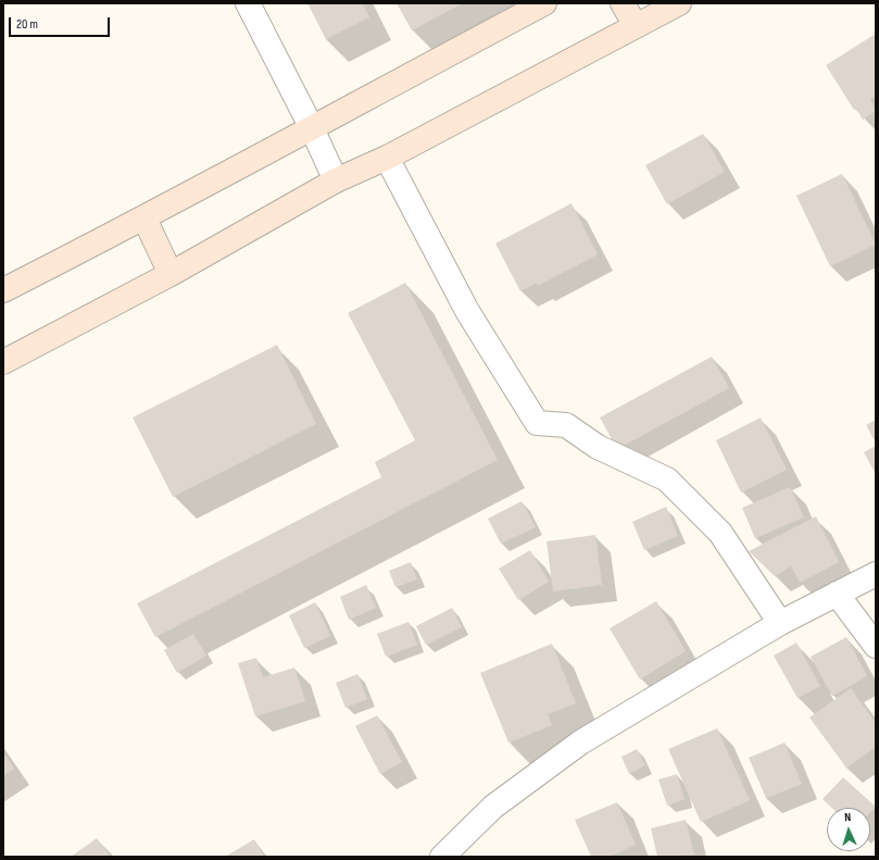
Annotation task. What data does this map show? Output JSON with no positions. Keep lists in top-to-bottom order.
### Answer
{
  "scale_bar": "20 m",
  "north": "top"
}
